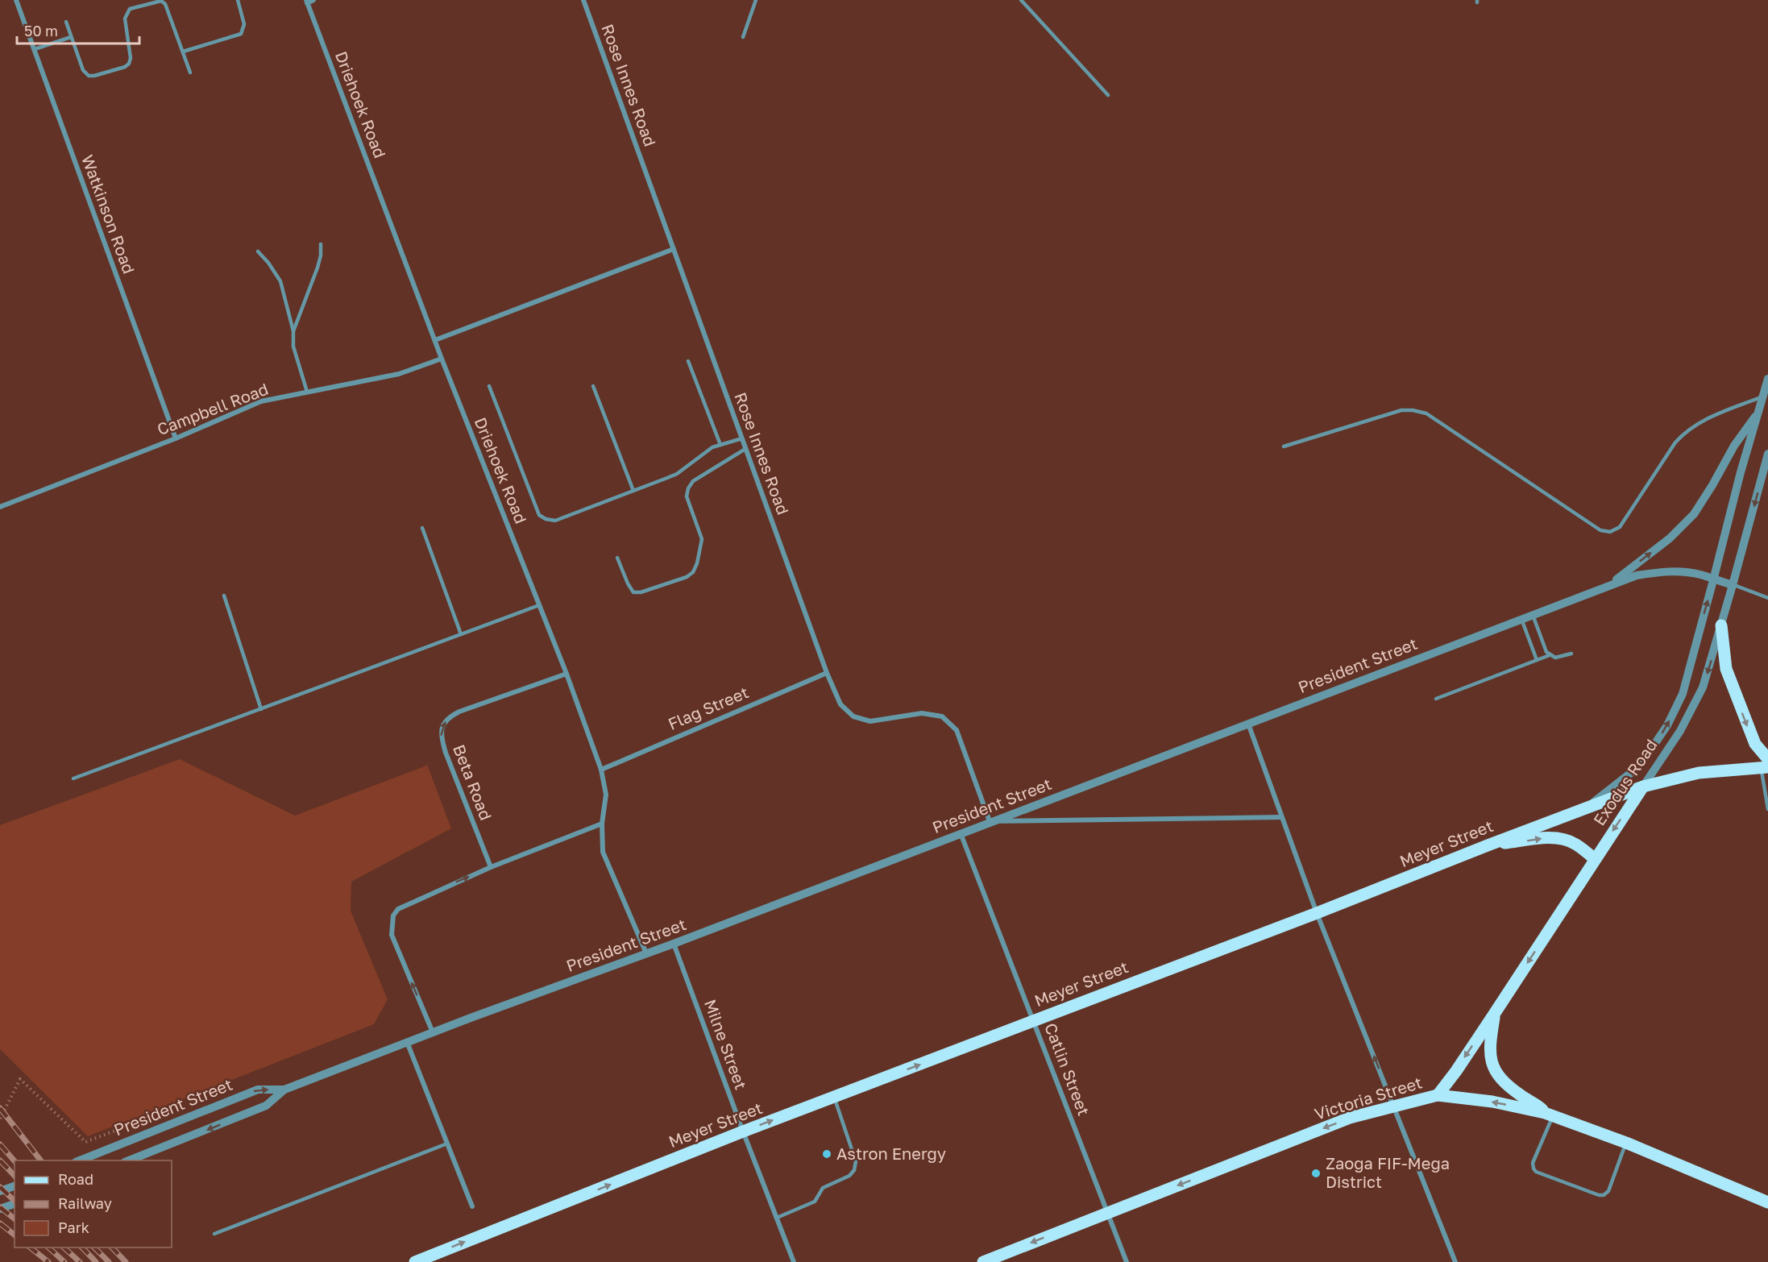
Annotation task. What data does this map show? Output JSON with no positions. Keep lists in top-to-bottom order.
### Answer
{
  "streets": {
    "main road": ["Exodus Road", "Meyer Street", "Victoria Street"],
    "street": [
      "Rose Innes Road",
      "Driehoek Road",
      "Watkinson Road",
      "Campbell Road",
      "President Street",
      "Flag Street",
      "Beta Road",
      "Milne Street",
      "Catlin Street"
    ]
  },
  "crossings": [
    ["Rose Innes Road", "President Street"],
    ["Rose Innes Road", "Flag Street"],
    ["Driehoek Road", "Campbell Road"],
    ["Driehoek Road", "President Street"],
    ["Driehoek Road", "Flag Street"],
    ["Driehoek Road", "Beta Road"],
    ["Watkinson Road", "Campbell Road"],
    ["President Street", "Exodus Road"],
    ["President Street", "Milne Street"],
    ["President Street", "Catlin Street"],
    ["Exodus Road", "Meyer Street"],
    ["Exodus Road", "Victoria Street"],
    ["Meyer Street", "Milne Street"],
    ["Meyer Street", "Catlin Street"],
    ["Catlin Street", "Victoria Street"]
  ],
  "one_way": ["Meyer Street", "Victoria Street"],
  "places": ["Astron Energy", "Zaoga FIF-Mega District"],
  "legend": ["Road", "Railway", "Park"],
  "scale_bar": "50 m"
}
